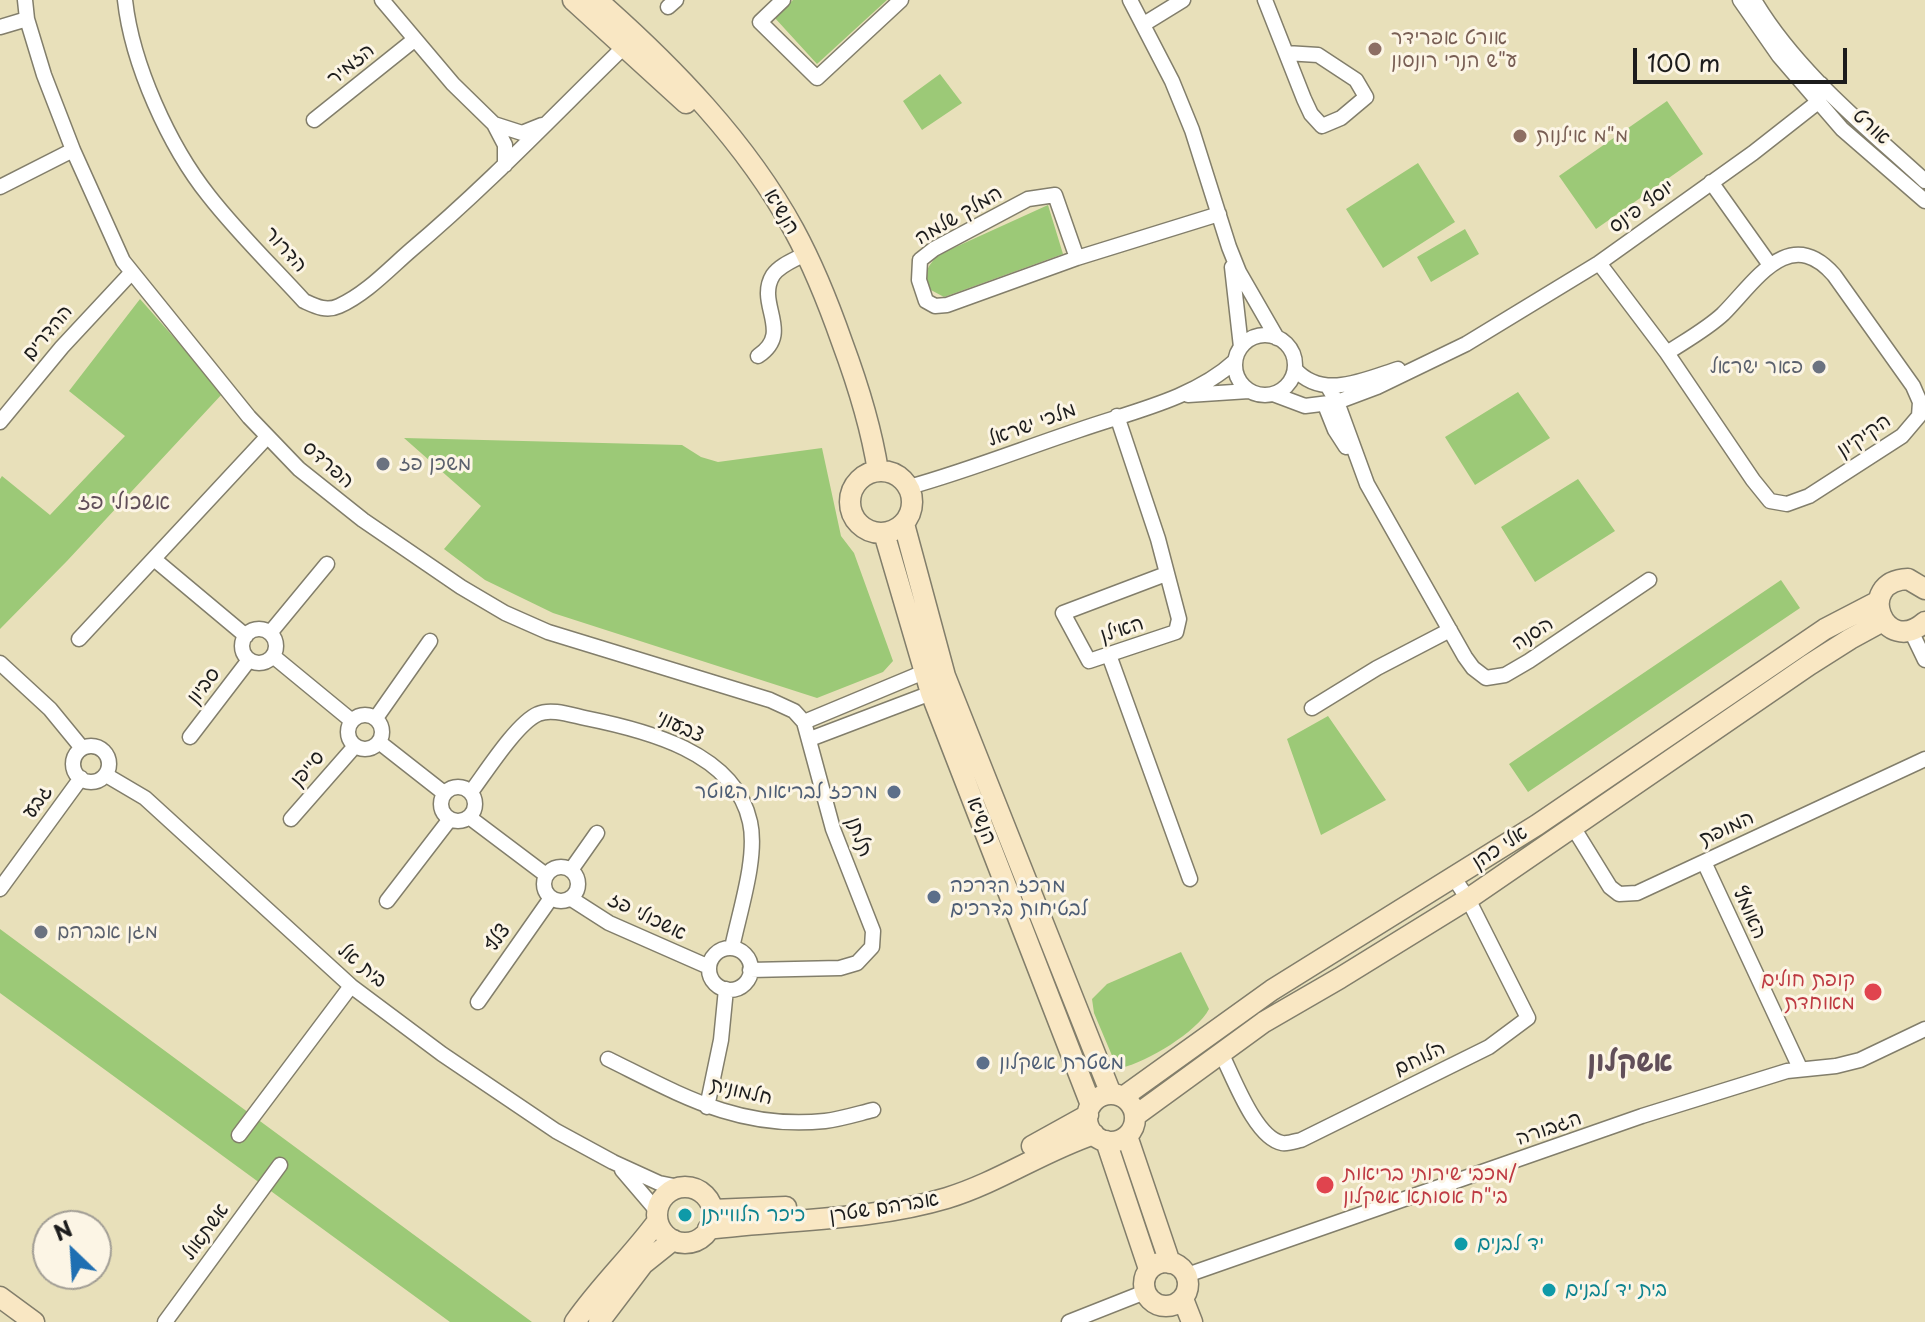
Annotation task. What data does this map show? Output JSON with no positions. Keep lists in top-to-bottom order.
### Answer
{
  "streets": {
    "street": [
      "הזמיר",
      "אורט",
      "יוסף פינס",
      "הנשיא",
      "המלך שלמה",
      "הדרור",
      "ההדרים",
      "מלכי ישראל",
      "הקיקיון",
      "הפרדס",
      "האילן",
      "הסנה",
      "סביון",
      "צבעוני",
      "סייפן",
      "גבע",
      "המופת",
      "תלתן",
      "אלי כהן",
      "האומץ",
      "אשכולי פז",
      "צלף",
      "בית אל",
      "הלוחם",
      "חלמונית",
      "הגבורה",
      "אברהם שטרן",
      "אשתאול"
    ]
  },
  "crossings": [
    ["אורט", "יוסף פינס"],
    ["יוסף פינס", "מלכי ישראל"],
    ["יוסף פינס", "הקיקיון"],
    ["יוסף פינס", "הסנה"],
    ["הנשיא", "הדרור"],
    ["הנשיא", "מלכי ישראל"],
    ["הנשיא", "אלי כהן"],
    ["הנשיא", "הגבורה"],
    ["הנשיא", "אברהם שטרן"],
    ["ההדרים", "הפרדס"],
    ["מלכי ישראל", "האילן"],
    ["צבעוני", "תלתן"],
    ["צבעוני", "אשכולי פז"],
    ["גבע", "בית אל"],
    ["המופת", "אלי כהן"],
    ["המופת", "האומץ"],
    ["תלתן", "אשכולי פז"],
    ["אלי כהן", "הלוחם"],
    ["אלי כהן", "אברהם שטרן"],
    ["האומץ", "הגבורה"],
    ["אשכולי פז", "צלף"],
    ["בית אל", "אברהם שטרן"]
  ],
  "districts": ["אשכולי פז", "אשקלון"],
  "places": [
    "אורט אפרידר ע\"ש הנרי רונסון",
    "מ\"מ אילנות",
    "פאר ישראל",
    "משכן פז",
    "מרכז לבריאות השוטר",
    "מרכז הדרכה לבטיחות בדרכים",
    "מגן אברהם",
    "קופת חולים מאוחדת",
    "משטרת אשקלון",
    "מכבי שירותי בריאות/ בי\"ח אסותא אשקלון",
    "כיכר הלווייתן",
    "יד לבנים",
    "בית יד לבנים"
  ],
  "scale_bar": "100 m",
  "north": "top left"
}
